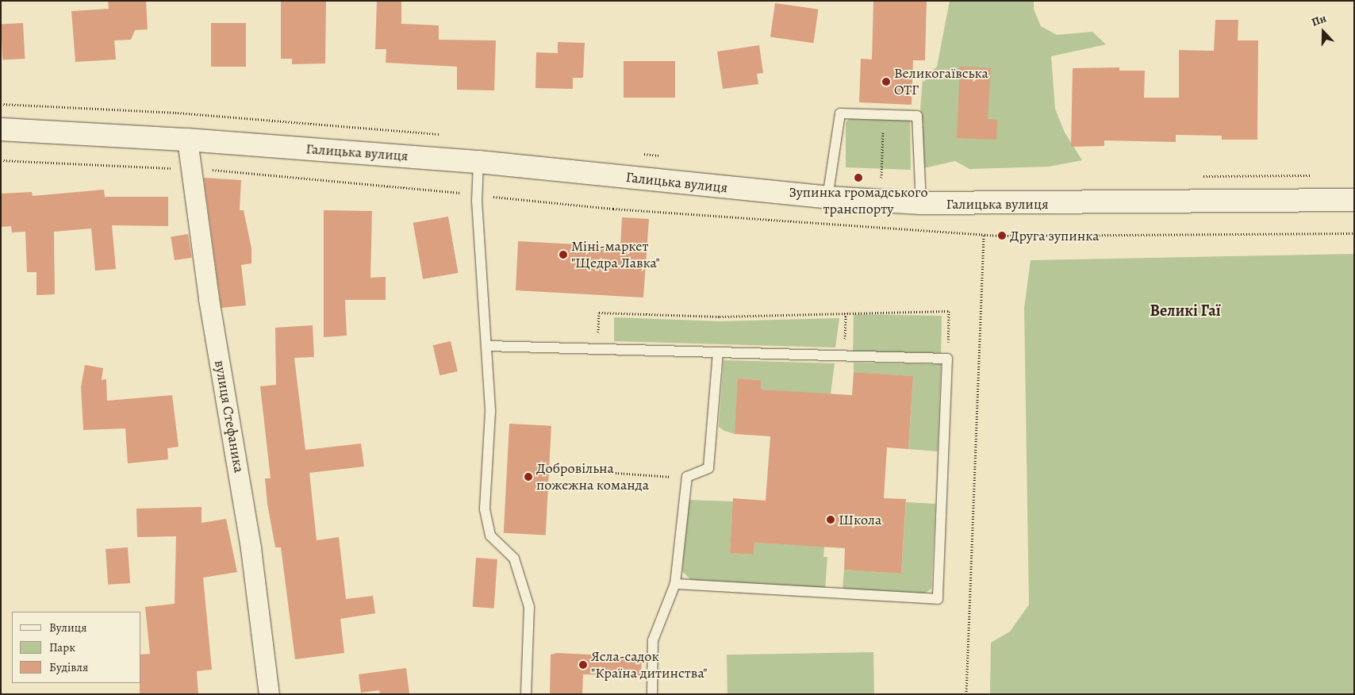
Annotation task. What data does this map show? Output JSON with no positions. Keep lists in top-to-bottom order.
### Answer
{
  "streets": {
    "street": ["Галицька вулиця", "вулиця Стефаника"]
  },
  "crossings": [
    ["Галицька вулиця", "вулиця Стефаника"]
  ],
  "districts": ["Великі Гаї"],
  "places": [
    "Великогаївська ОТГ",
    "Зупинка громадського транспорту",
    "Друга зупинка",
    "Міні-маркет \"Щедра Лавка\"",
    "Добровільна пожежна команда",
    "Школа",
    "Ясла-садок \"Країна дитинства\""
  ],
  "legend": ["Вулиця", "Парк", "Будівля"],
  "north": "top"
}
